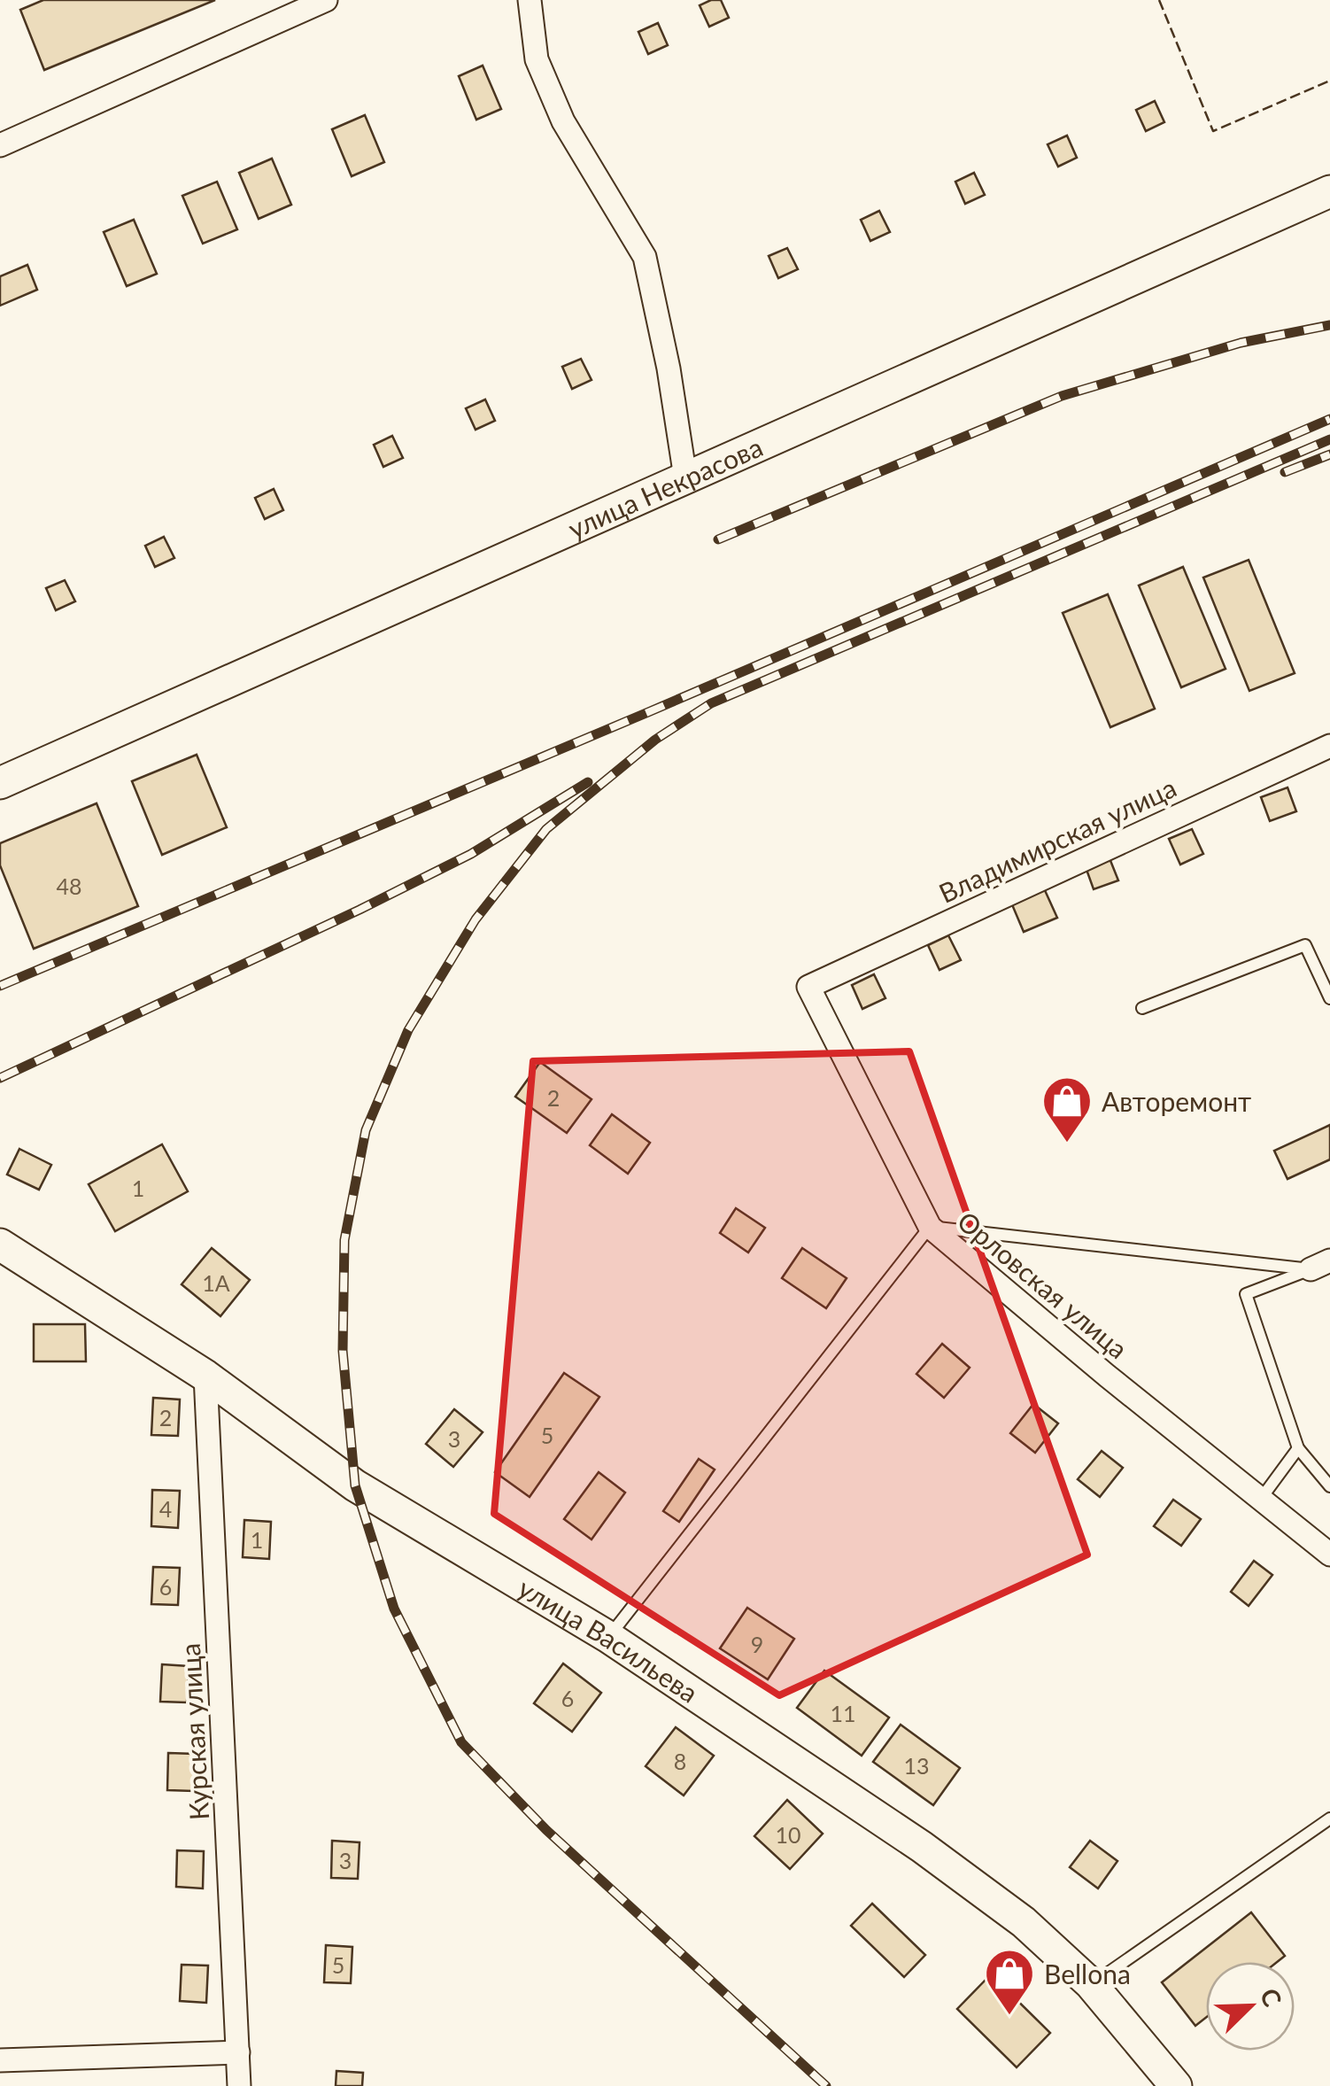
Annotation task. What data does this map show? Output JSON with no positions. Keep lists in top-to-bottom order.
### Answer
{
  "streets": {
    "street": [
      "улица Некрасова",
      "Владимирская улица",
      "Орловская улица",
      "улица Васильева",
      "Курская улица"
    ]
  },
  "crossings": [
    ["Владимирская улица", "Орловская улица"],
    ["улица Васильева", "Курская улица"]
  ],
  "places": {
    "shop": ["Авторемонт", "Bellona"]
  },
  "house_numbers": [
    "48",
    "2",
    "1",
    "1А",
    "2",
    "5",
    "3",
    "4",
    "1",
    "6",
    "9",
    "6",
    "11",
    "8",
    "13",
    "10",
    "3",
    "5"
  ],
  "north": "top right"
}
